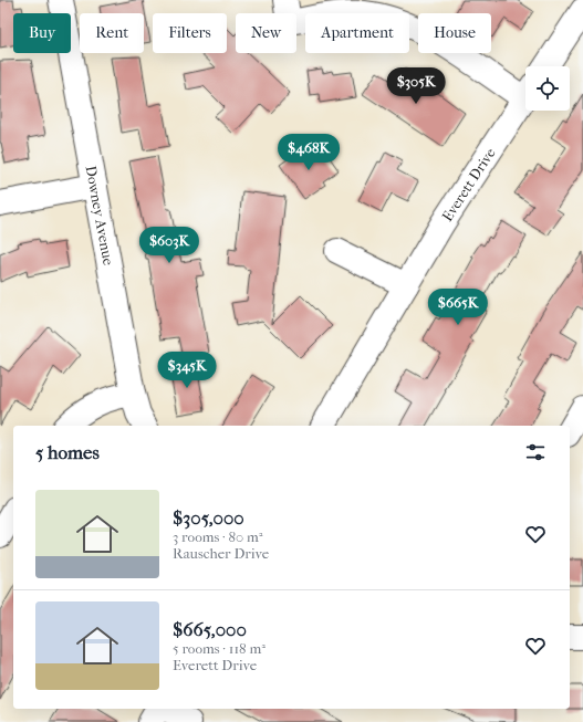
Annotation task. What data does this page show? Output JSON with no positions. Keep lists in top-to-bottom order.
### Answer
{
  "streets": {
    "street": ["Everett Drive", "Downey Avenue"]
  },
  "page": {
    "chip": [
      "Buy",
      "Rent",
      "Filters",
      "New",
      "Apartment",
      "House"
    ],
    "price": [
      "$305K",
      "$468K",
      "$603K",
      "$665K",
      "$345K"
    ],
    "heading": "5 homes",
    "list": [
      {
        "name": "$305,000",
        "note": "3 rooms · 80 m² · Rauscher Drive"
      },
      {
        "name": "$665,000",
        "note": "5 rooms · 118 m² · Everett Drive"
      }
    ]
  }
}
